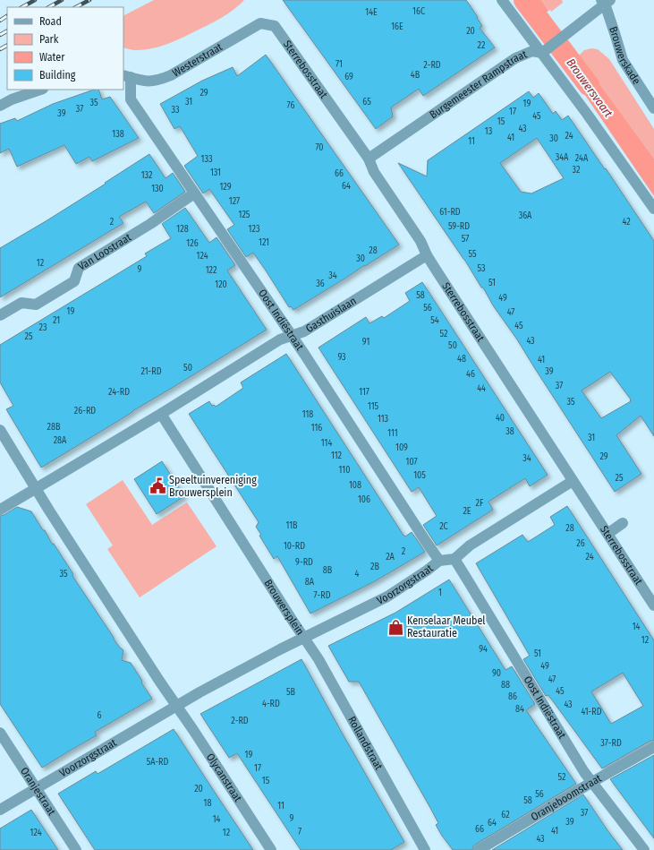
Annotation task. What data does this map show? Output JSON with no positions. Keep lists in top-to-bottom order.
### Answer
{
  "streets": {
    "street": [
      "Brouwerskade",
      "Westerstraat",
      "Sterrebosstraat",
      "Burgemeester Rampstraat",
      "Van Loostraat",
      "Gasthuislaan",
      "Oost Indiëstraat",
      "Voorzorgstraat",
      "Brouwersplein",
      "Rollandstraat",
      "Olycanstraat",
      "Oranjestraat",
      "Oranjeboomstraat"
    ]
  },
  "crossings": [
    ["Westerstraat", "Sterrebosstraat"],
    ["Westerstraat", "Oost Indiëstraat"],
    ["Sterrebosstraat", "Burgemeester Rampstraat"],
    ["Sterrebosstraat", "Gasthuislaan"],
    ["Van Loostraat", "Oost Indiëstraat"],
    ["Gasthuislaan", "Oost Indiëstraat"],
    ["Gasthuislaan", "Brouwersplein"],
    ["Oost Indiëstraat", "Voorzorgstraat"],
    ["Oost Indiëstraat", "Oranjeboomstraat"],
    ["Voorzorgstraat", "Brouwersplein"],
    ["Voorzorgstraat", "Rollandstraat"],
    ["Voorzorgstraat", "Olycanstraat"],
    ["Voorzorgstraat", "Oranjestraat"],
    ["Brouwersplein", "Rollandstraat"],
    ["Brouwersplein", "Olycanstraat"]
  ],
  "water": ["Brouwersvaart"],
  "places": {
    "public building": ["Speeltuinvereniging Brouwersplein"],
    "shop": ["Kenselaar Meubel Restauratie"]
  },
  "house_numbers": [
    "16C",
    "14E",
    "16E",
    "20",
    "22",
    "71",
    "2-RD",
    "4B",
    "69",
    "29",
    "31",
    "65",
    "35",
    "19",
    "76",
    "37",
    "33",
    "17",
    "39",
    "45",
    "15",
    "43",
    "13",
    "138",
    "24",
    "41",
    "30",
    "11",
    "70",
    "34A",
    "24A",
    "133",
    "32",
    "131",
    "66",
    "132",
    "64",
    "129",
    "130",
    "127",
    "61-RD",
    "125",
    "36A",
    "2",
    "42",
    "59-RD",
    "128",
    "123",
    "57",
    "121",
    "126",
    "28",
    "55",
    "124",
    "30",
    "12",
    "53",
    "9",
    "122",
    "34",
    "51",
    "36",
    "120",
    "58",
    "49",
    "56",
    "19",
    "47",
    "21",
    "54",
    "45",
    "23",
    "52",
    "25",
    "43",
    "91",
    "50",
    "93",
    "48",
    "41",
    "50",
    "21-RD",
    "39",
    "46",
    "37",
    "44",
    "24-RD",
    "117",
    "35",
    "115",
    "26-RD",
    "118",
    "40",
    "113",
    "28B",
    "116",
    "38",
    "111",
    "31",
    "28A",
    "114",
    "109",
    "112",
    "29",
    "34",
    "107",
    "110",
    "105",
    "25",
    "108",
    "106",
    "2F",
    "2E",
    "11B",
    "2C",
    "28",
    "26",
    "10-RD",
    "2",
    "2A",
    "24",
    "9-RD",
    "2B",
    "8B",
    "35",
    "4",
    "8A",
    "1",
    "7-RD",
    "14",
    "12",
    "94",
    "51",
    "49",
    "90",
    "47",
    "88",
    "45",
    "5B",
    "86",
    "4-RD",
    "43",
    "84",
    "41-RD",
    "6",
    "2-RD",
    "37-RD",
    "19",
    "5A-RD",
    "17",
    "52",
    "15",
    "20",
    "56",
    "58",
    "18",
    "11",
    "37",
    "62",
    "9",
    "14",
    "39",
    "64",
    "66",
    "41",
    "7",
    "124",
    "12",
    "43"
  ],
  "legend": [
    "Road",
    "Park",
    "Water",
    "Building"
  ]
}
